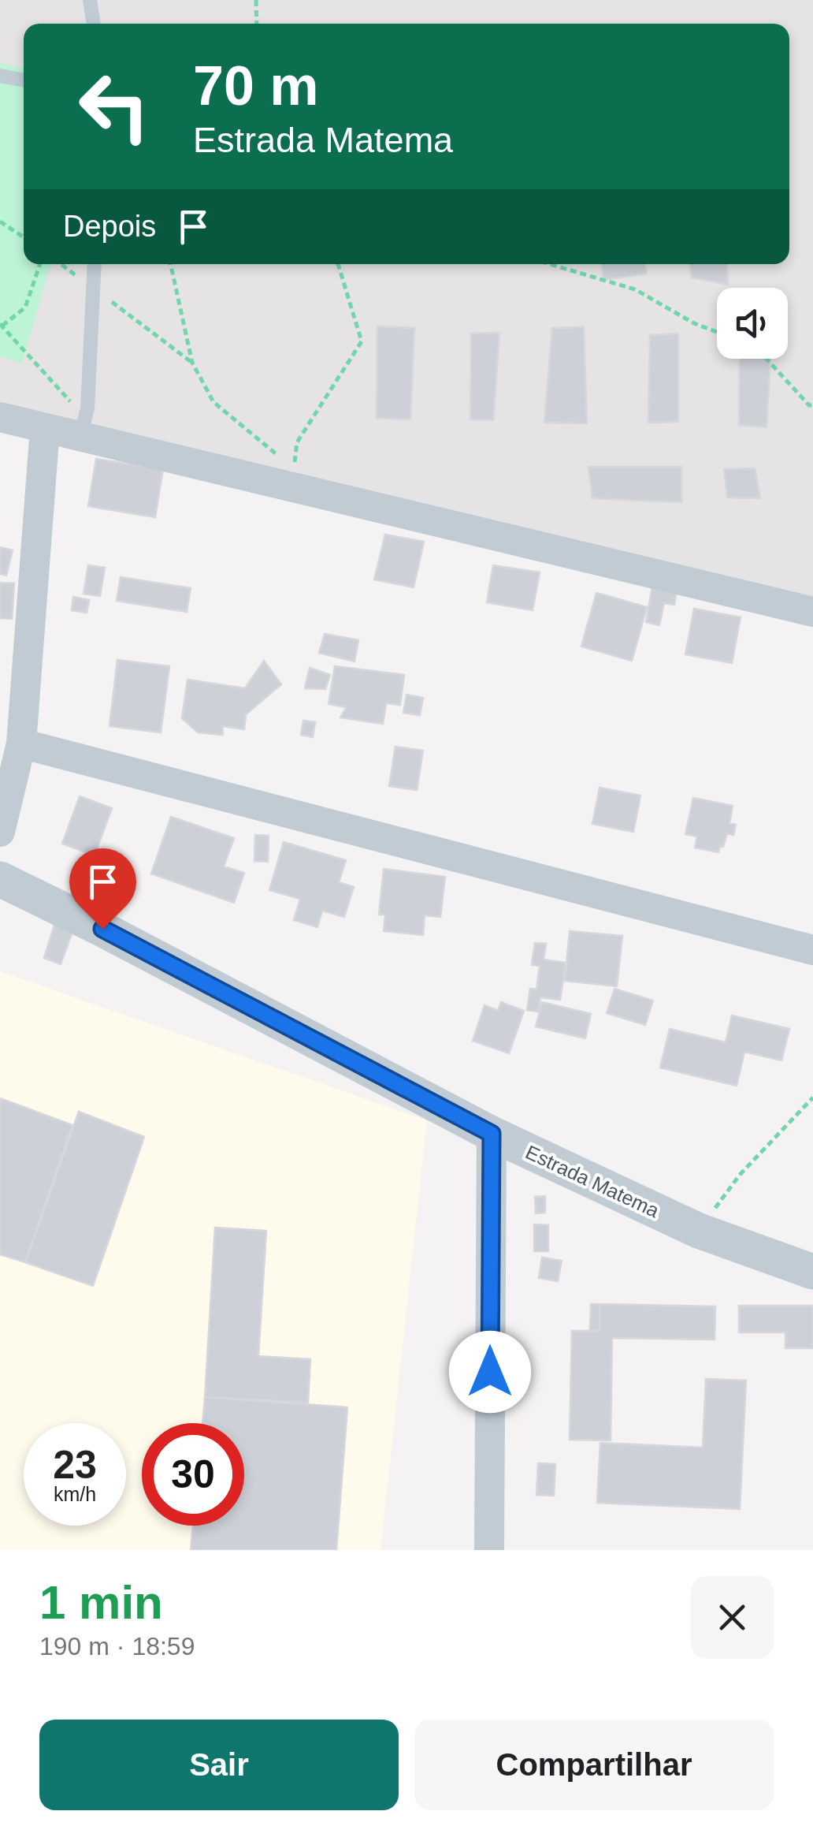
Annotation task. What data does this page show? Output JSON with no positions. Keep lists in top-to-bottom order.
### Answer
{
  "streets": {
    "street": ["Estrada Matema"]
  },
  "page": {
    "turn": ["70 m", "Estrada Matema"],
    "then": "Depois",
    "speed": "23 km/h",
    "limit": "30",
    "heading": ["1 min", "190 m · 18:59"],
    "buttons": ["Sair", "Compartilhar"]
  }
}
